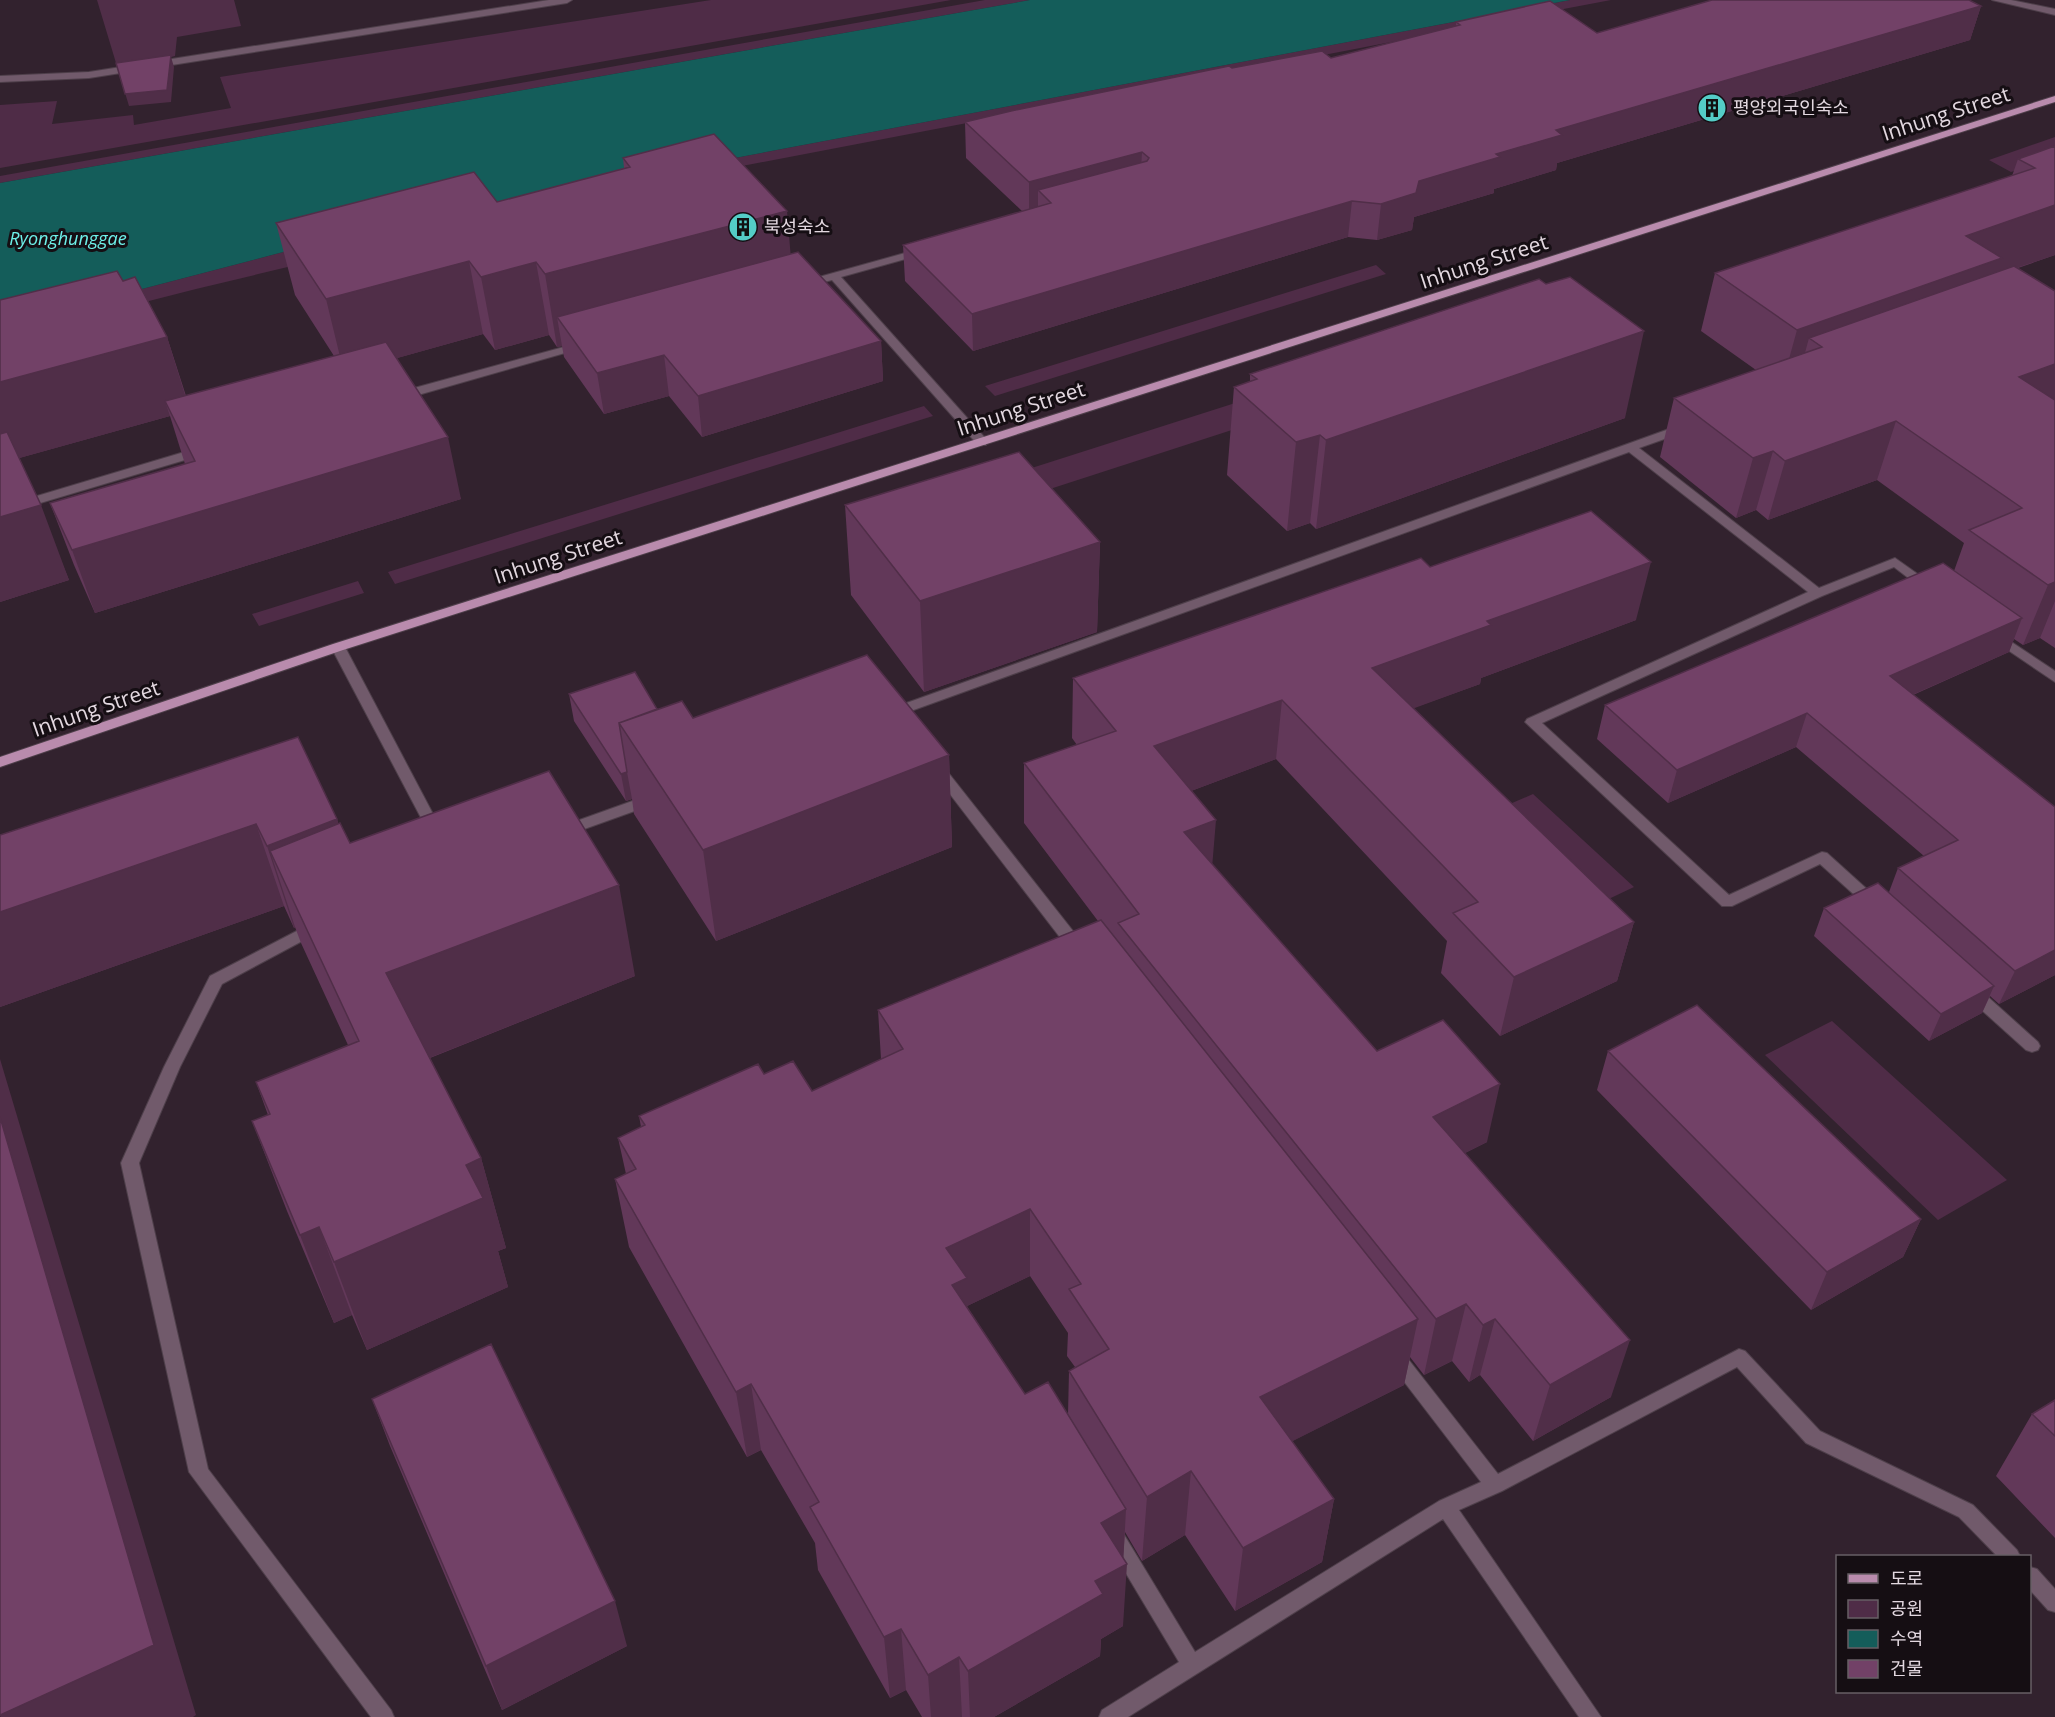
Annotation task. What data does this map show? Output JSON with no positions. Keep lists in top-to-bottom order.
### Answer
{
  "streets": {
    "main road": ["Inhung Street"]
  },
  "water": ["Ryonghunggae"],
  "places": {
    "building": ["평양외국인숙소", "북성숙소"]
  },
  "legend": [
    "도로",
    "공원",
    "수역",
    "건물"
  ]
}
